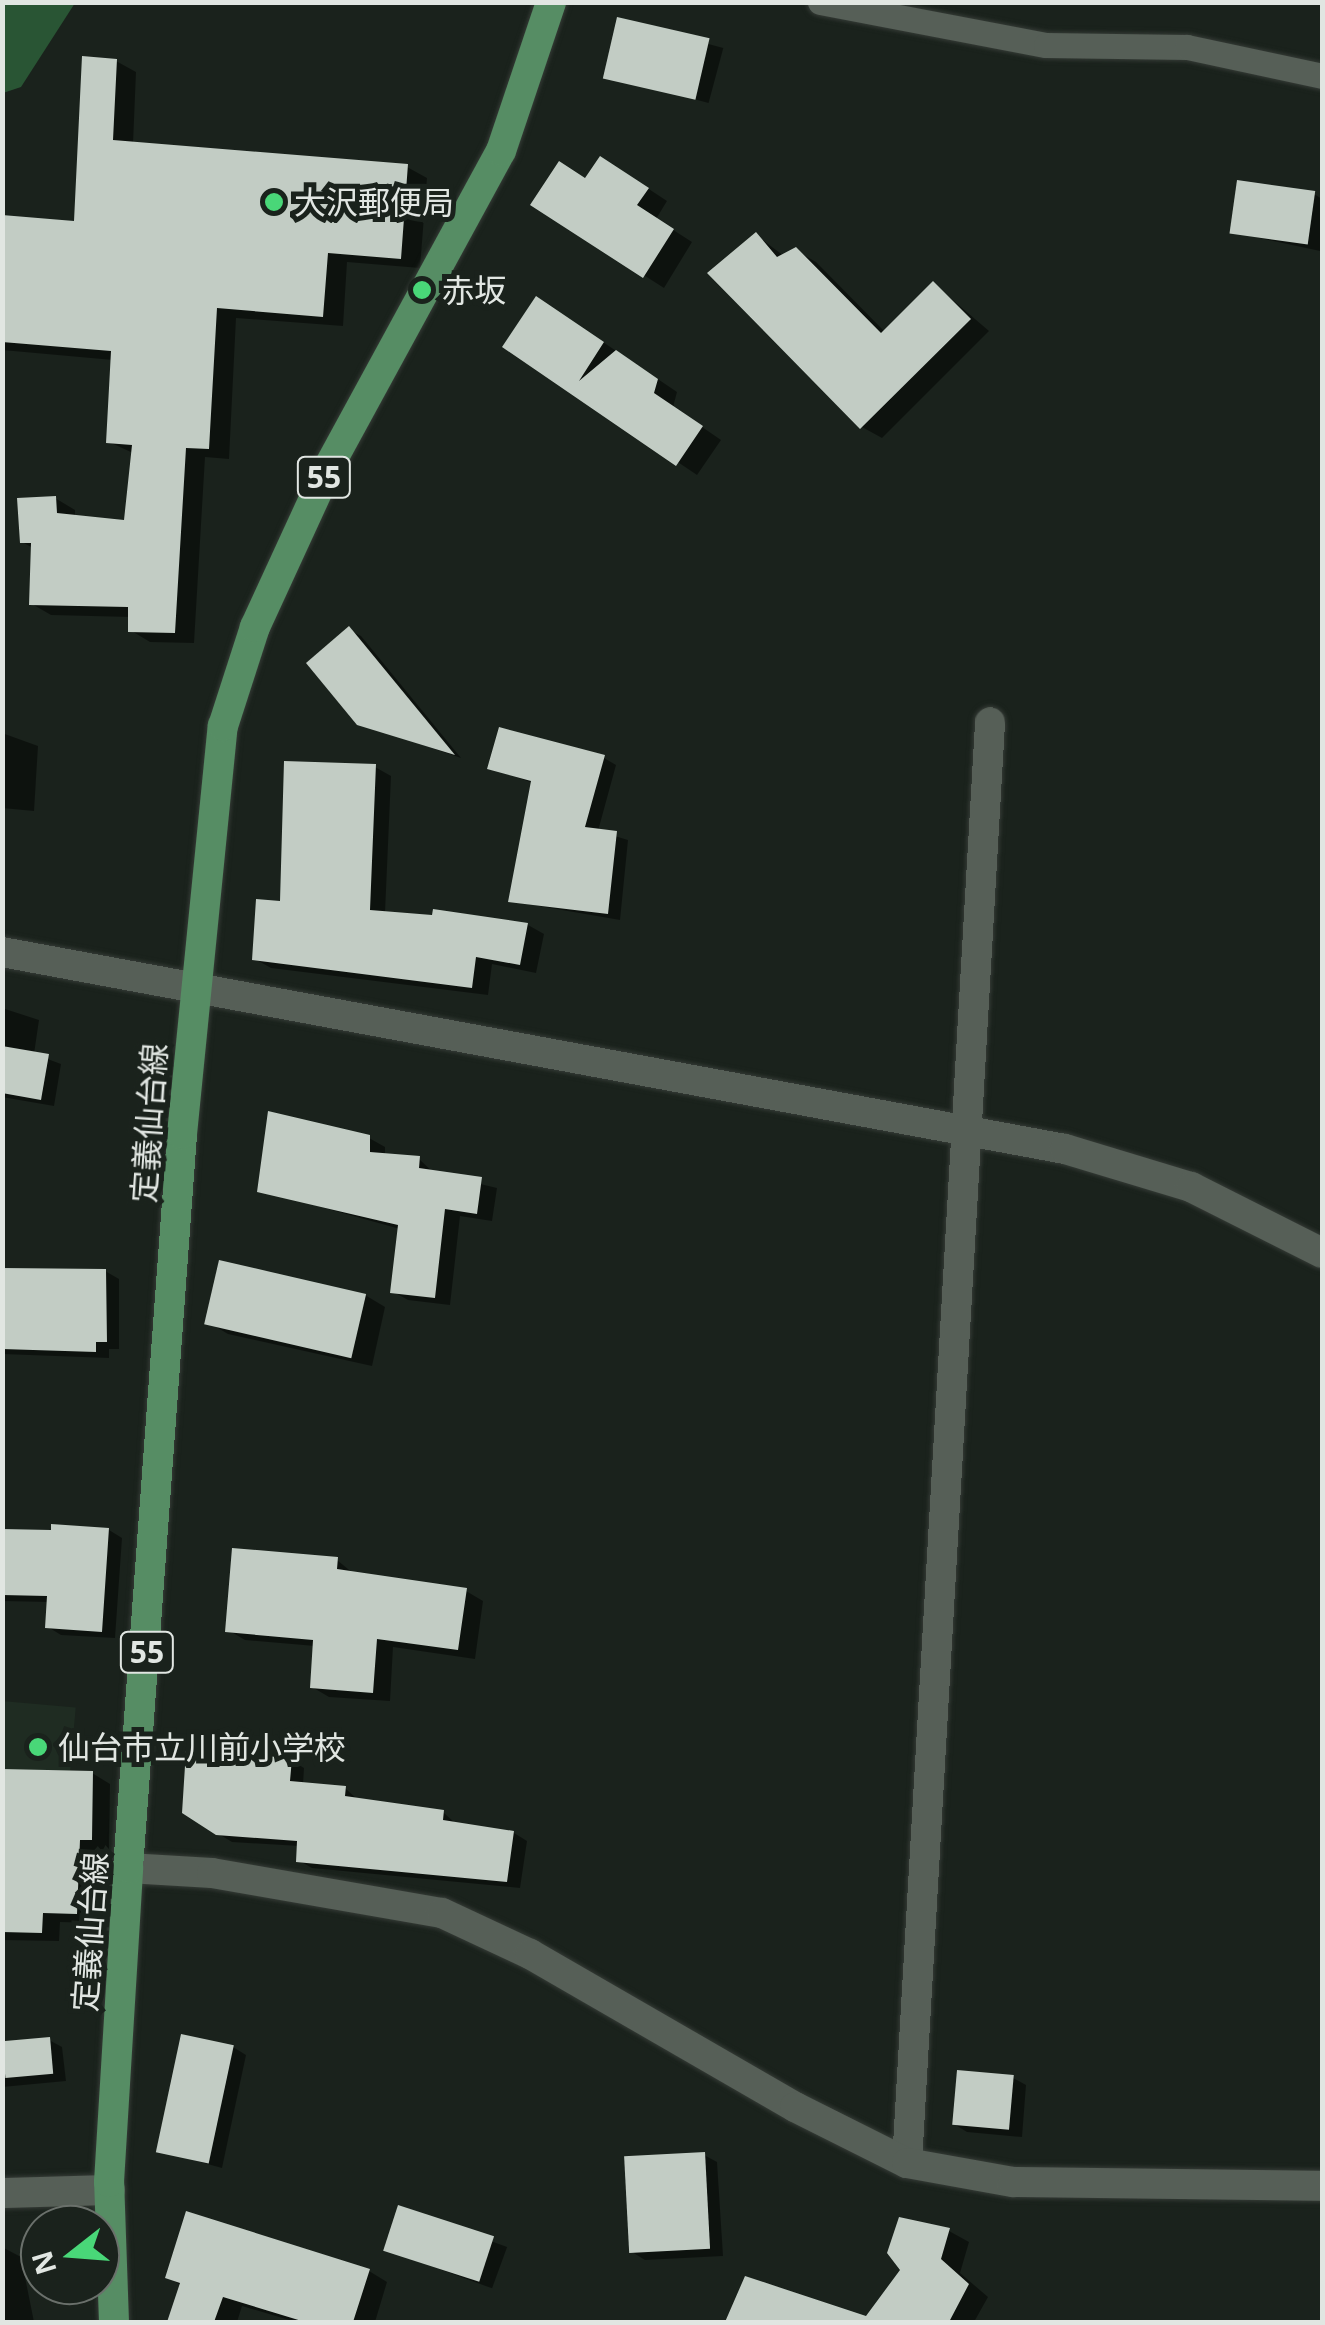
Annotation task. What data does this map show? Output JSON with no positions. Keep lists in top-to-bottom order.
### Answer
{
  "streets": {
    "main road": ["55", "定義仙台線"]
  },
  "places": ["大沢郵便局", "赤坂", "仙台市立川前小学校"],
  "north": "left"
}
